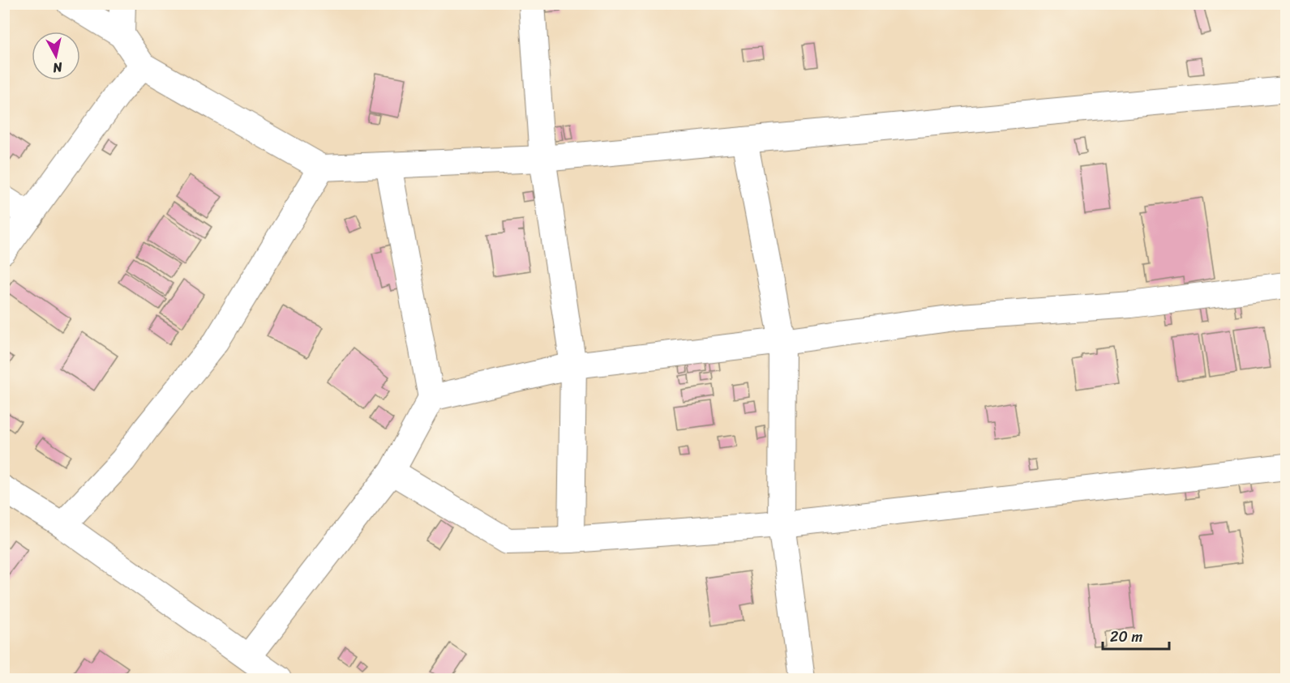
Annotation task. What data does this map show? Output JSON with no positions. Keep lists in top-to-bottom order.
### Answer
{
  "scale_bar": "20 m",
  "north": "bottom"
}
